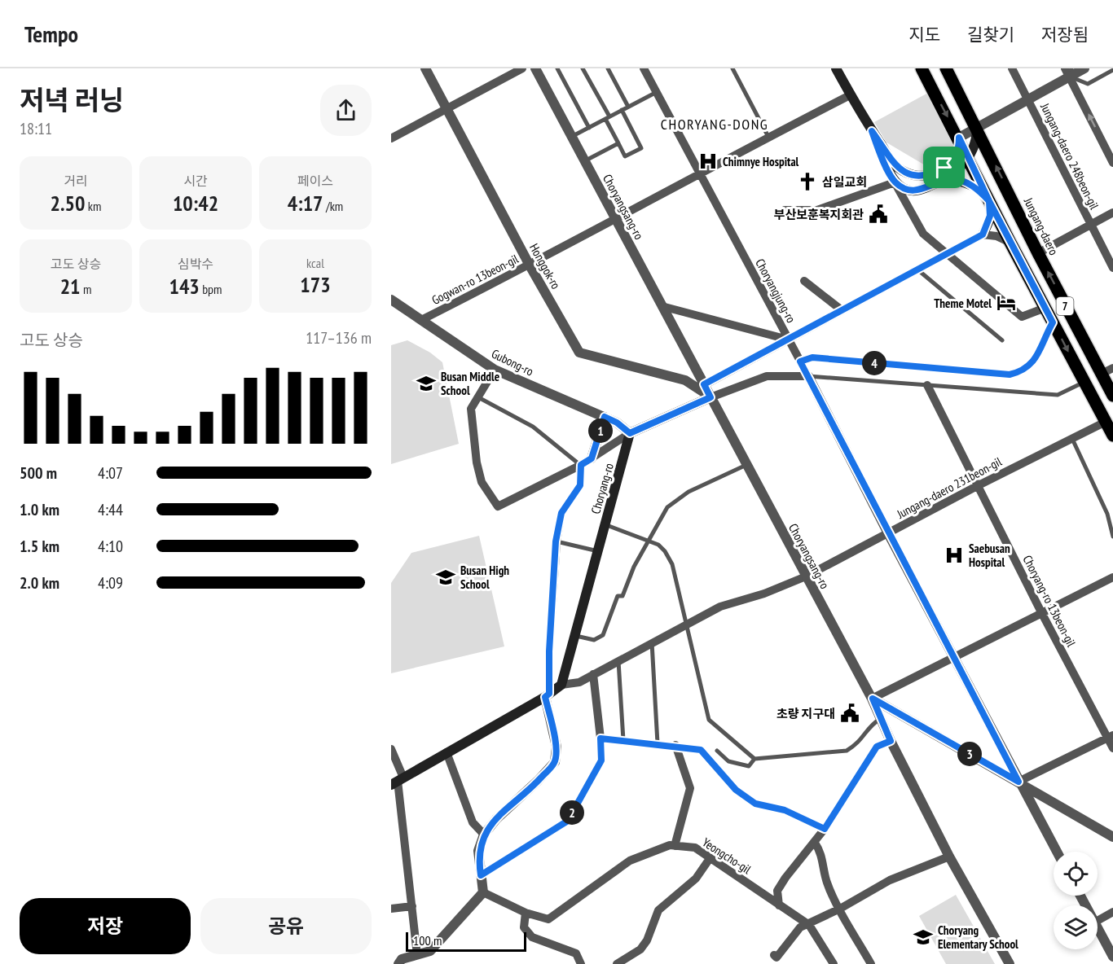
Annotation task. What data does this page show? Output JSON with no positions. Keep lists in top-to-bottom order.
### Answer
{
  "streets": {
    "main road": ["Jungang-daero", "7", "Choryang-ro"],
    "street": [
      "Jungang-daero 248beon-gil",
      "Choryangsang-ro",
      "Honggok-ro",
      "Gogwan-ro 13beon-gil",
      "Choryangjung-ro",
      "Gubong-ro",
      "Jungang-daero 231beon-gil",
      "Choryang-ro 13beon-gil",
      "Yeongcho-gil"
    ]
  },
  "crossings": [
    ["Jungang-daero 248beon-gil", "Jungang-daero"],
    ["Choryangsang-ro", "Honggok-ro"],
    ["Choryangsang-ro", "Gogwan-ro 13beon-gil"],
    ["Choryangsang-ro", "Jungang-daero 231beon-gil"],
    ["Honggok-ro", "Gogwan-ro 13beon-gil"],
    ["Gogwan-ro 13beon-gil", "Choryangjung-ro"],
    ["Gogwan-ro 13beon-gil", "Gubong-ro"],
    ["Choryangjung-ro", "Jungang-daero 231beon-gil"],
    ["7", "Jungang-daero 231beon-gil"],
    ["Gubong-ro", "Choryang-ro"],
    ["Jungang-daero 231beon-gil", "Choryang-ro"],
    ["Jungang-daero 231beon-gil", "Choryang-ro 13beon-gil"]
  ],
  "districts": ["CHORYANG-DONG"],
  "places": {
    "hospital": ["Chimnye Hospital", "Saebusan Hospital"],
    "church": ["삼일교회"],
    "public building": ["부산보훈복지회관", "초량 지구대"],
    "hotel": ["Theme Motel"],
    "school or university": ["Busan Middle School", "Busan High School", "Choryang Elementary School"]
  },
  "scale_bar": "100 m",
  "page": {
    "header": "Tempo",
    "nav": ["지도", "길찾기", "저장됨"],
    "heading": ["저녁 러닝", "18:11"],
    "stats": [
      ["거리", "2.50 km"],
      ["시간", "10:42"],
      ["페이스", "4:17 /km"],
      ["고도 상승", "21 m"],
      ["심박수", "143 bpm"],
      ["kcal", "173"]
    ],
    "chart": ["고도 상승", "117–136 m"],
    "pins": [
      "4",
      "1",
      "3",
      "2"
    ],
    "list": [
      {
        "name": "500 m",
        "note": "4:07"
      },
      {
        "name": "1.0 km",
        "note": "4:44"
      },
      {
        "name": "1.5 km",
        "note": "4:10"
      },
      {
        "name": "2.0 km",
        "note": "4:09"
      }
    ],
    "buttons": ["저장", "공유"],
    "scale": "100 m"
  }
}
